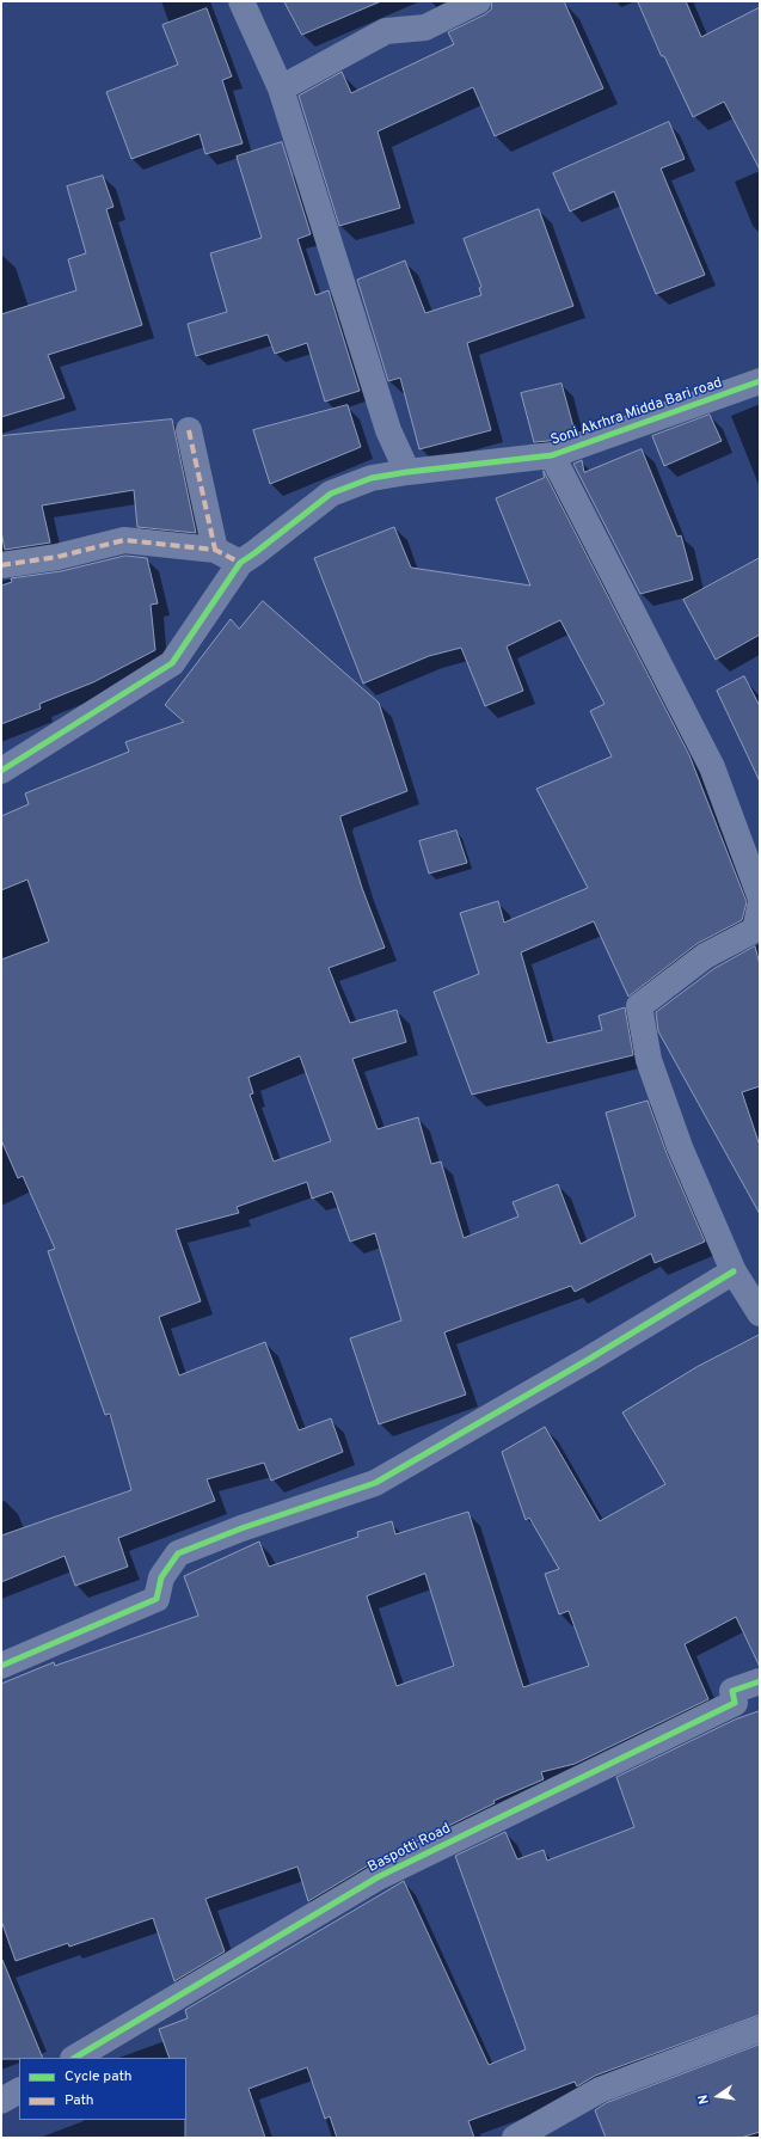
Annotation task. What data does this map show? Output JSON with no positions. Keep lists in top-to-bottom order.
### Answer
{
  "streets": {
    "street": ["Soni Akrhra Midda Bari road", "Baspotti Road"]
  },
  "legend": ["Cycle path", "Path"],
  "north": "left"
}
